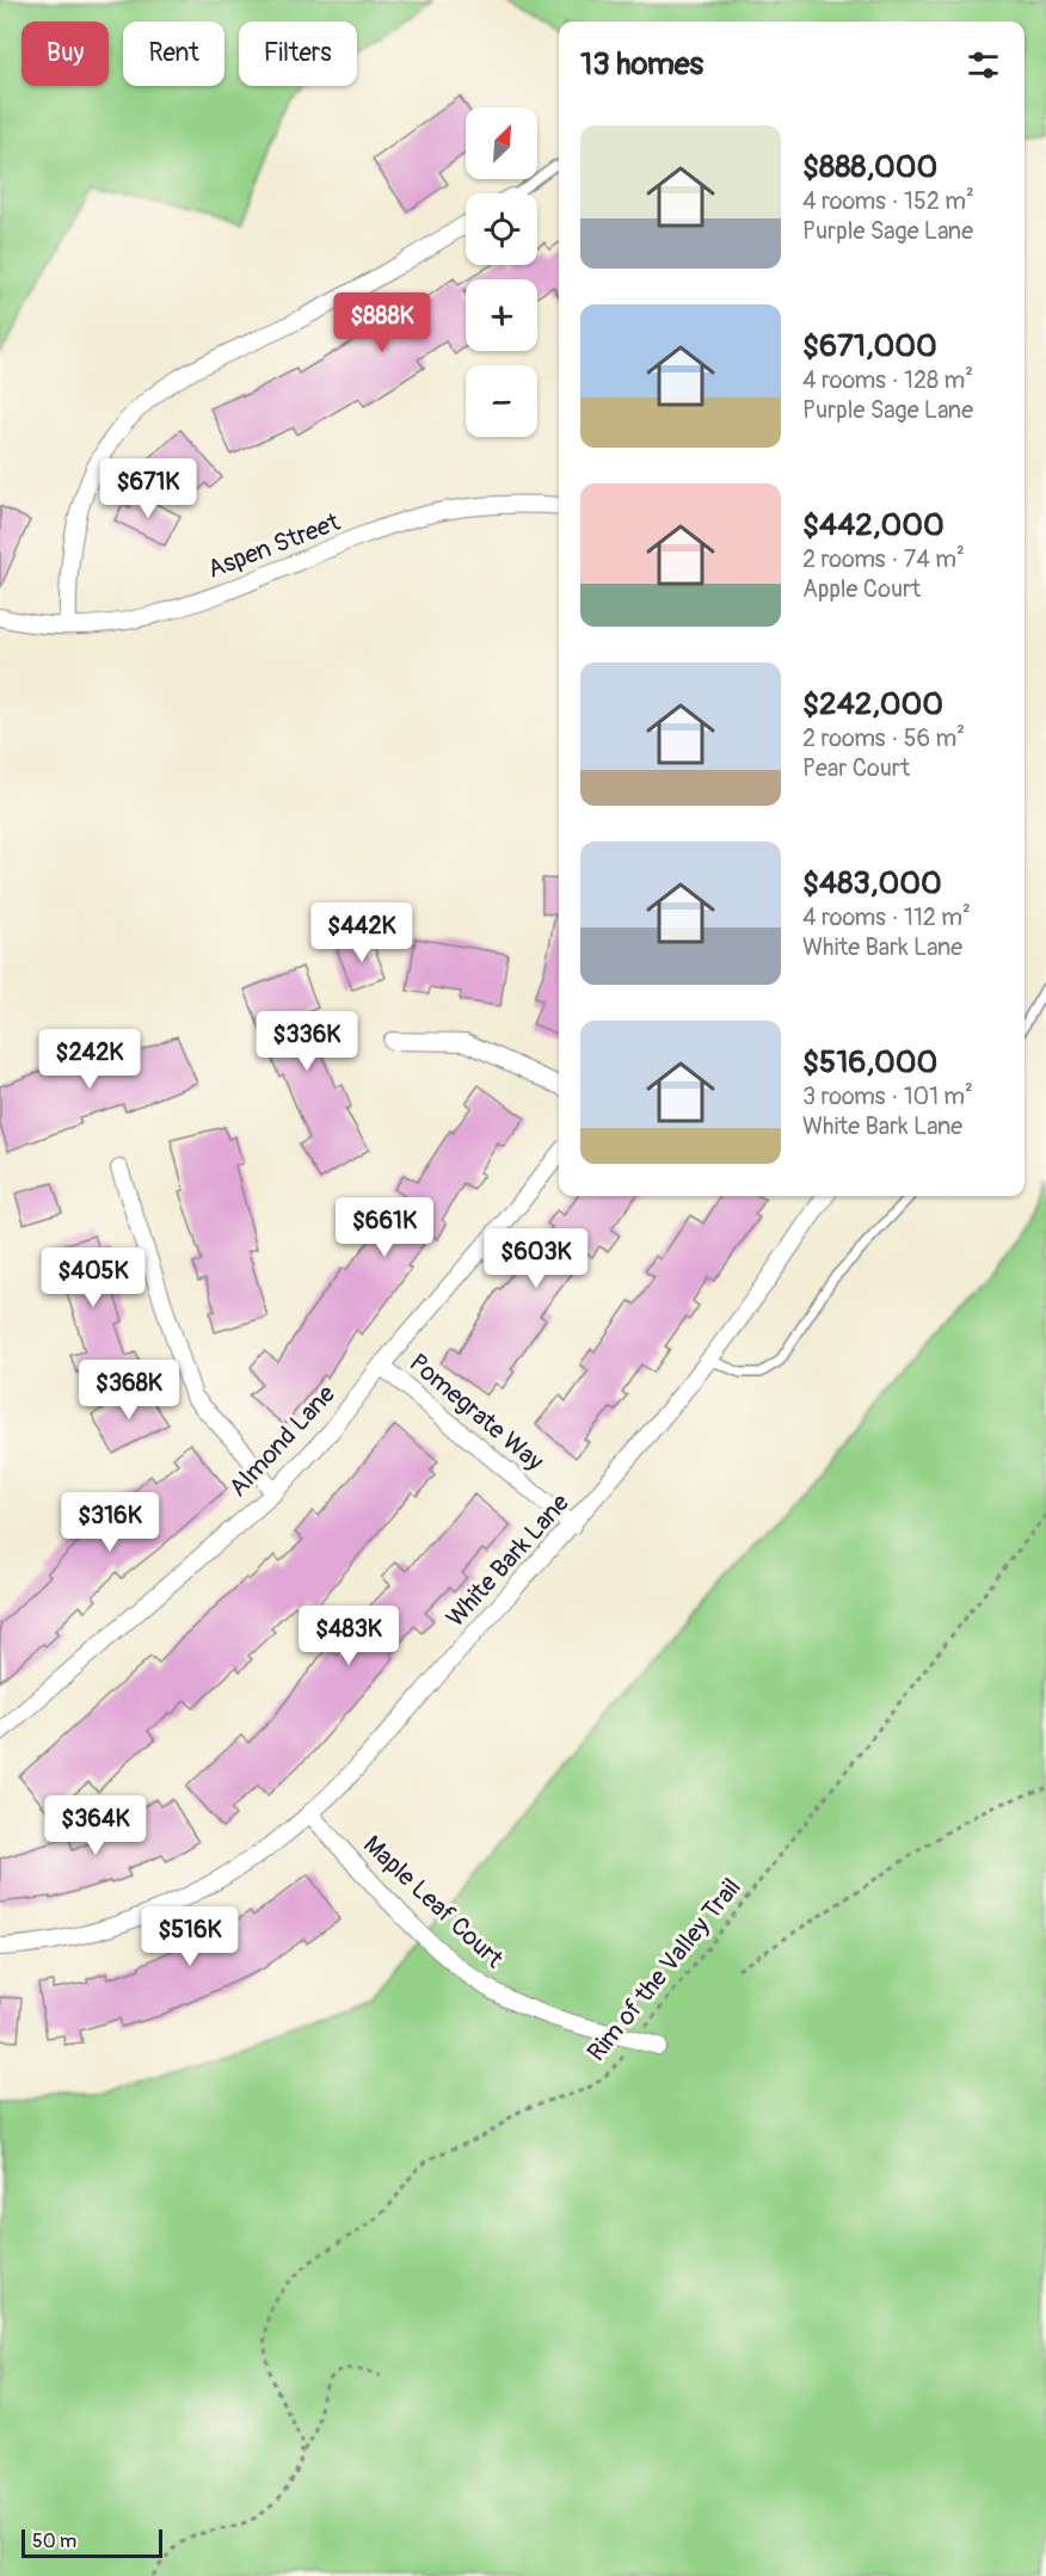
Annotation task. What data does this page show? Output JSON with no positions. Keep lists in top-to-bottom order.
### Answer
{
  "streets": {
    "street": [
      "Aspen Street",
      "Pomegrate Way",
      "Almond Lane",
      "White Bark Lane",
      "Maple Leaf Court"
    ],
    "path": ["Rim of the Valley Trail"]
  },
  "crossings": [
    ["Pomegrate Way", "Almond Lane"],
    ["Pomegrate Way", "White Bark Lane"],
    ["White Bark Lane", "Maple Leaf Court"],
    ["Maple Leaf Court", "Rim of the Valley Trail"]
  ],
  "scale_bar": "50 m",
  "north": "top right",
  "page": {
    "chip": ["Buy", "Rent", "Filters"],
    "heading": "13 homes",
    "map_buttons": ["+", "−"],
    "list": [
      {
        "name": "$888,000",
        "note": "4 rooms · 152 m² · Purple Sage Lane"
      },
      {
        "name": "$671,000",
        "note": "4 rooms · 128 m² · Purple Sage Lane"
      },
      {
        "name": "$442,000",
        "note": "2 rooms · 74 m² · Apple Court"
      },
      {
        "name": "$242,000",
        "note": "2 rooms · 56 m² · Pear Court"
      },
      {
        "name": "$483,000",
        "note": "4 rooms · 112 m² · White Bark Lane"
      },
      {
        "name": "$516,000",
        "note": "3 rooms · 101 m² · White Bark Lane"
      }
    ],
    "price": [
      "$888K",
      "$671K",
      "$442K",
      "$336K",
      "$242K",
      "$661K",
      "$603K",
      "$405K",
      "$368K",
      "$316K",
      "$483K",
      "$364K",
      "$516K"
    ],
    "scale": "50 m"
  }
}
